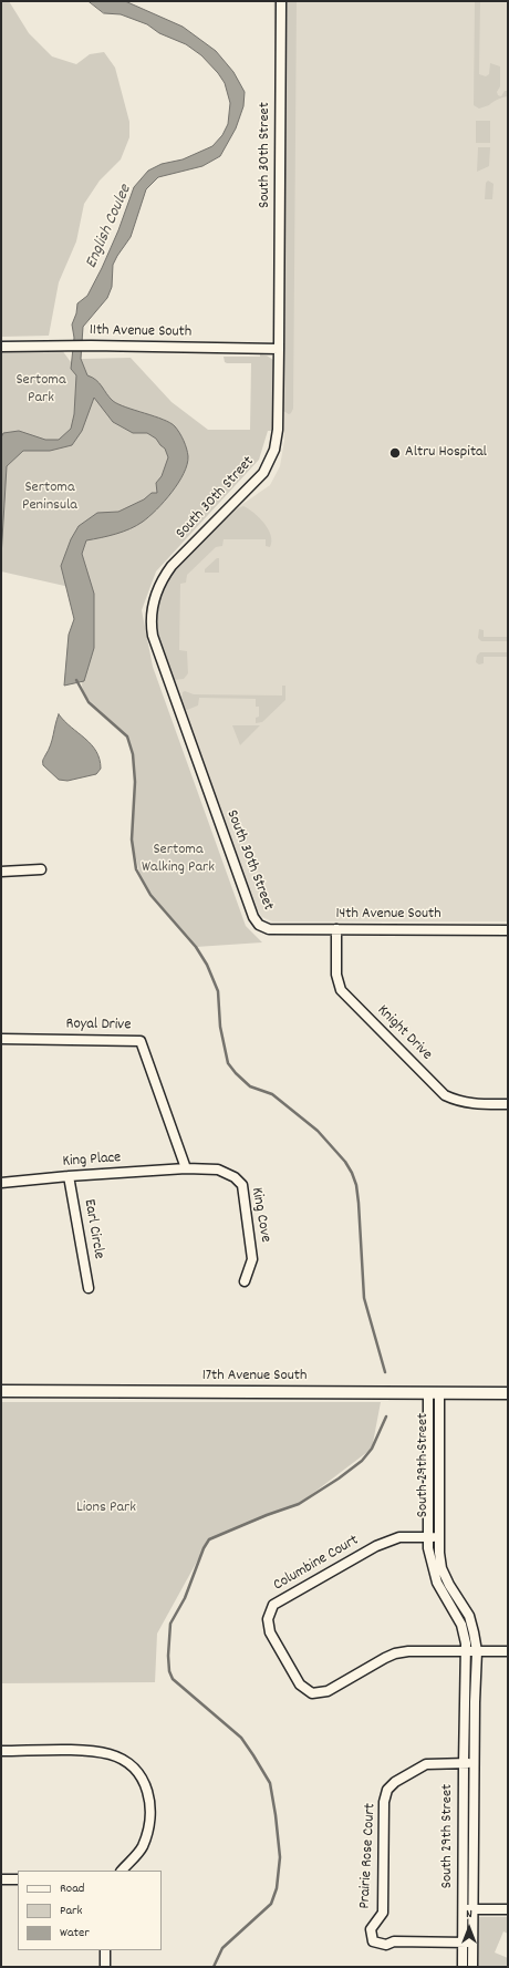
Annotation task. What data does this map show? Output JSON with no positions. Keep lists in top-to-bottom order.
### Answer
{
  "streets": {
    "street": [
      "South 30th Street",
      "11th Avenue South",
      "14th Avenue South",
      "Royal Drive",
      "Knight Drive",
      "King Place",
      "King Cove",
      "Earl Circle",
      "17th Avenue South",
      "South 29th Street",
      "Columbine Court",
      "Prairie Rose Court"
    ]
  },
  "crossings": [
    ["South 30th Street", "11th Avenue South"],
    ["South 30th Street", "14th Avenue South"],
    ["14th Avenue South", "Knight Drive"],
    ["Royal Drive", "King Place"],
    ["Royal Drive", "King Cove"],
    ["King Place", "King Cove"],
    ["King Place", "Earl Circle"],
    ["17th Avenue South", "South 29th Street"],
    ["South 29th Street", "Columbine Court"],
    ["South 29th Street", "Prairie Rose Court"]
  ],
  "water": ["English Coulee"],
  "parks": [
    "Sertoma Park",
    "Sertoma Peninsula",
    "Sertoma Walking Park",
    "Lions Park"
  ],
  "places": ["Altru Hospital"],
  "legend": ["Road", "Park", "Water"],
  "north": "top"
}
